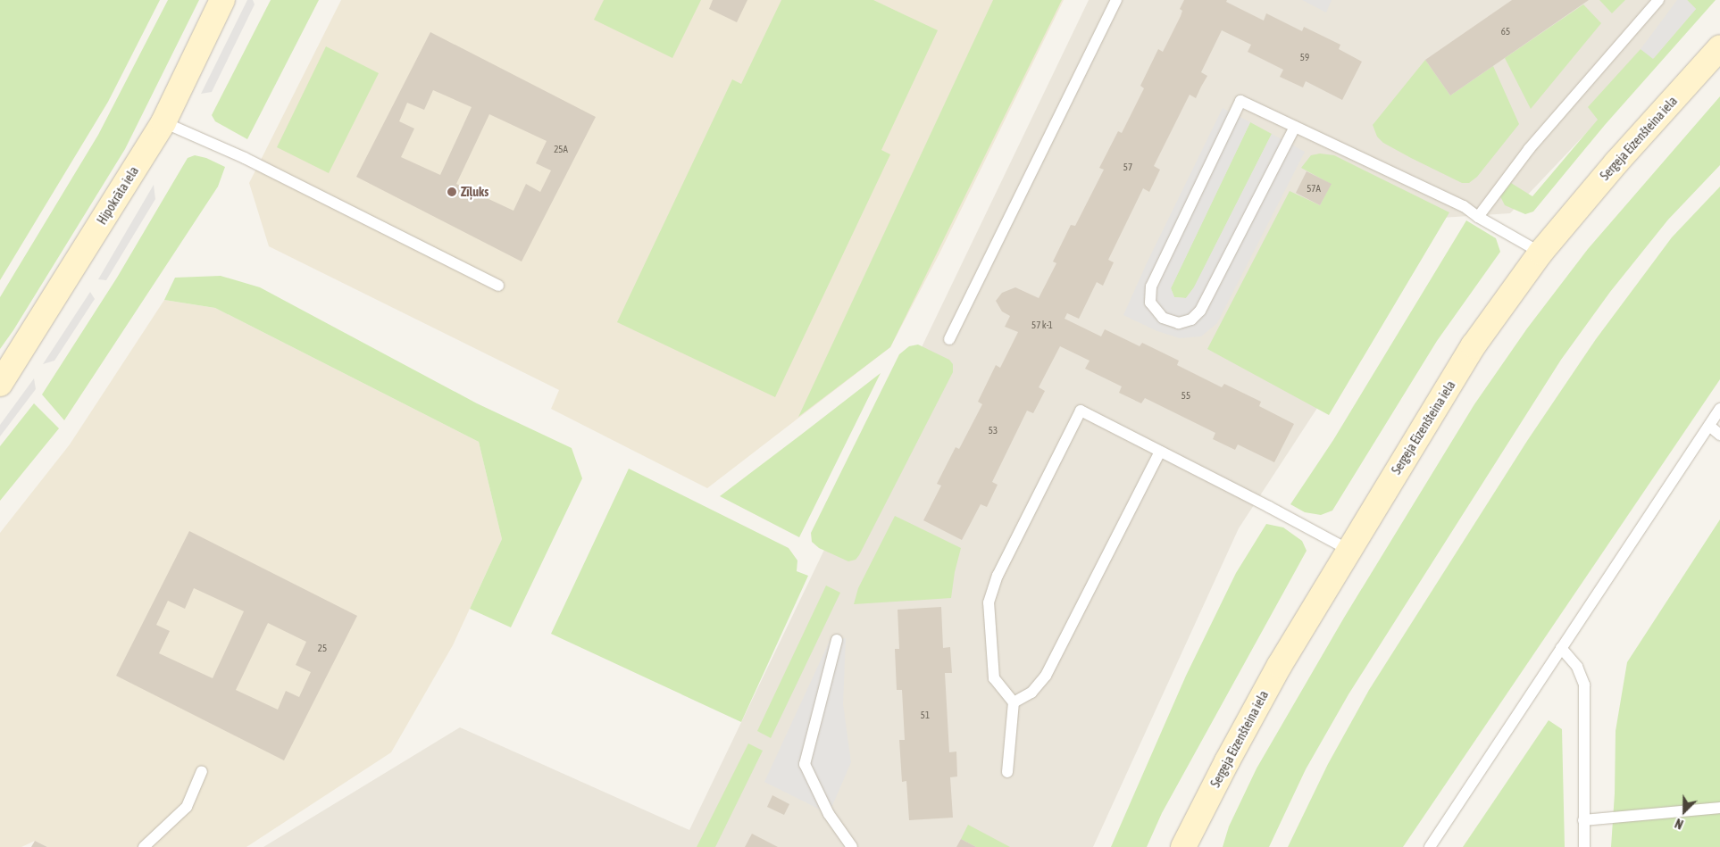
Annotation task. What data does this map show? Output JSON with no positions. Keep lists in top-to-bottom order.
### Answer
{
  "streets": {
    "street": ["Sergeja Eizenšteina iela", "Hipokrāta iela"]
  },
  "places": ["Zīļuks"],
  "house_numbers": [
    "65",
    "59",
    "25A",
    "57",
    "57A",
    "57 k-1",
    "55",
    "53",
    "25",
    "51"
  ],
  "north": "bottom left"
}
